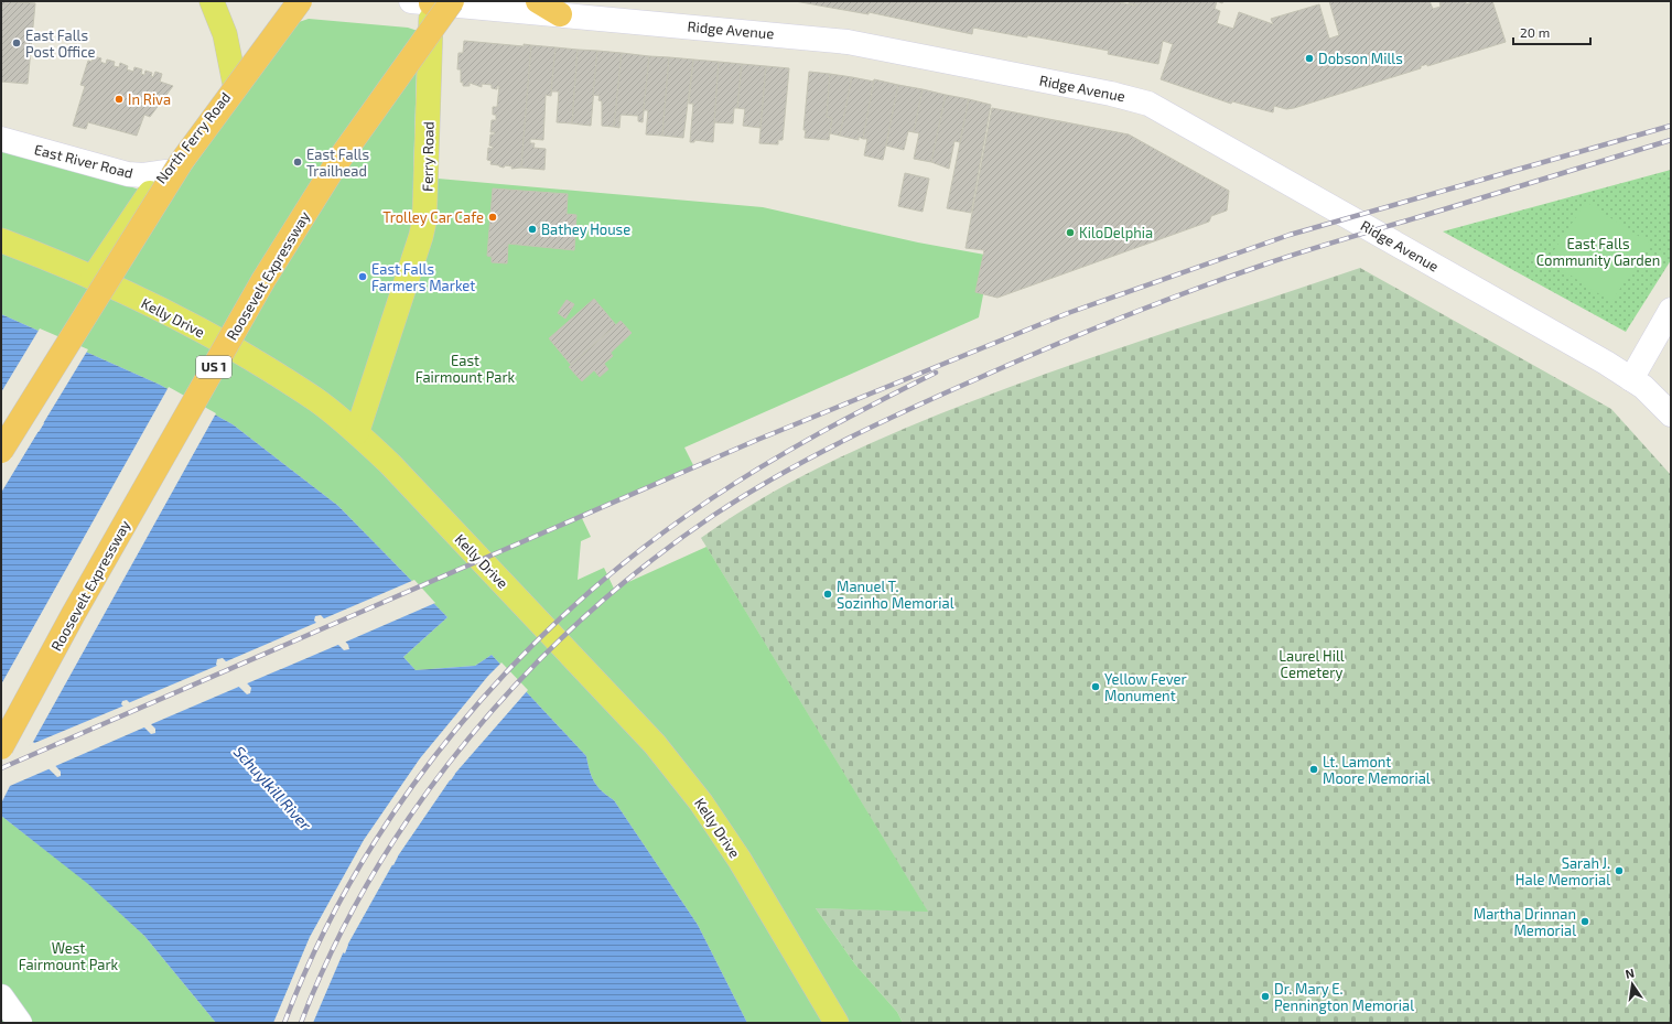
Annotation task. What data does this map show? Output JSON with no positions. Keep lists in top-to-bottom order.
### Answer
{
  "streets": {
    "highway": ["Roosevelt Expressway", "US 1"],
    "main road": [
      "Ridge Avenue",
      "North Ferry Road",
      "Ferry Road",
      "East River Road",
      "Kelly Drive"
    ]
  },
  "crossings": [
    ["Ridge Avenue", "Ferry Road"],
    ["Ridge Avenue", "Roosevelt Expressway"],
    ["North Ferry Road", "East River Road"],
    ["North Ferry Road", "Kelly Drive"],
    ["Ferry Road", "Roosevelt Expressway"],
    ["Ferry Road", "Kelly Drive"]
  ],
  "water": ["Schuylkill River"],
  "parks": [
    "East Falls Community Garden",
    "East Fairmount Park",
    "Laurel Hill Cemetery",
    "West Fairmount Park"
  ],
  "places": [
    "East Falls Post Office",
    "Dobson Mills",
    "In Riva",
    "East Falls Trailhead",
    "Trolley Car Cafe",
    "Bathey House",
    "KiloDelphia",
    "East Falls Farmers Market",
    "Manuel T. Sozinho Memorial",
    "Yellow Fever Monument",
    "Lt. Lamont Moore Memorial",
    "Sarah J. Hale Memorial",
    "Martha Drinnan Memorial",
    "Dr. Mary E. Pennington Memorial"
  ],
  "scale_bar": "20 m",
  "north": "top"
}
